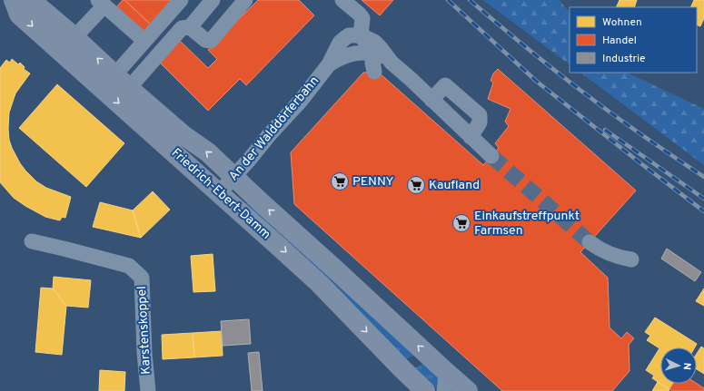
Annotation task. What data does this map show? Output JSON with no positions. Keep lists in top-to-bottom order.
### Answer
{
  "streets": {
    "main road": ["Friedrich-Ebert-Damm"],
    "street": ["An der Walddörferbahn", "Karstenskoppel"]
  },
  "crossings": [
    ["An der Walddörferbahn", "Friedrich-Ebert-Damm"]
  ],
  "places": {
    "supermarket": ["PENNY", "Kaufland", "Einkaufstreffpunkt Farmsen"]
  },
  "legend": ["Wohnen", "Handel", "Industrie"],
  "north": "right"
}
